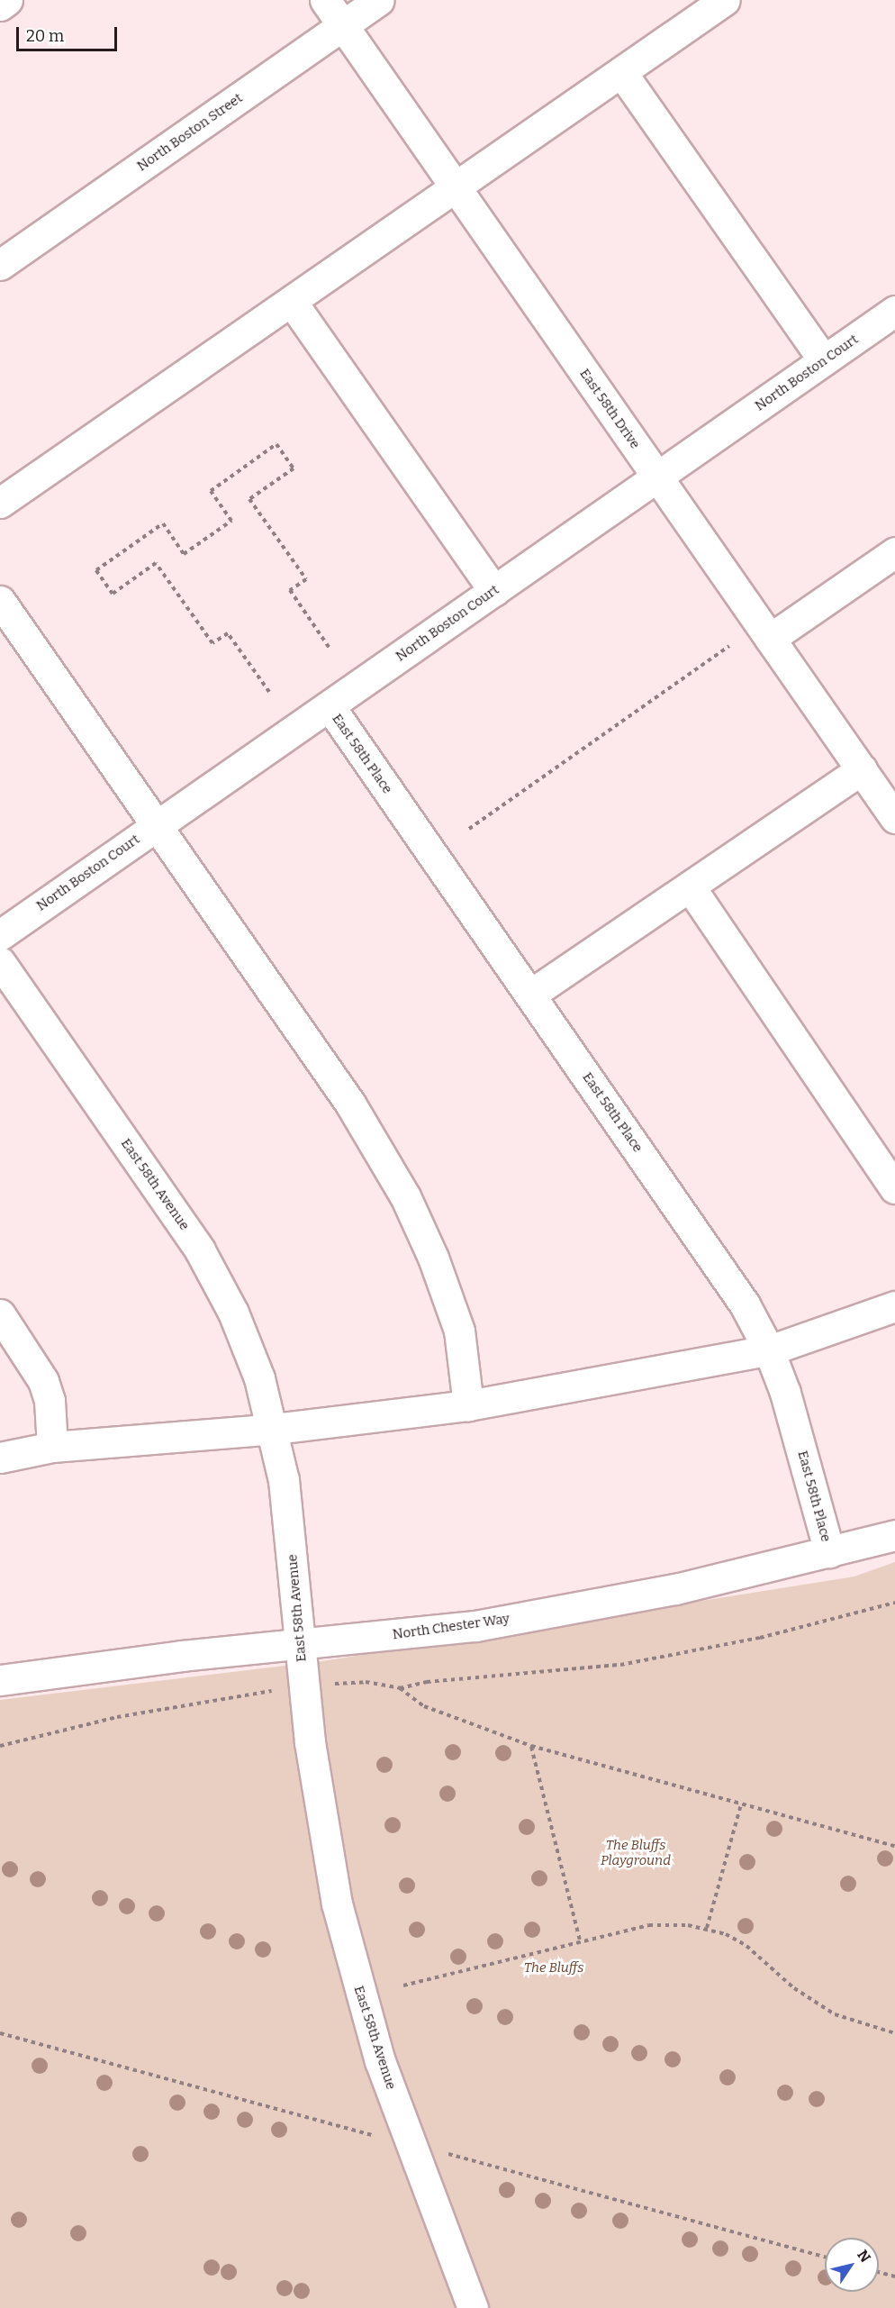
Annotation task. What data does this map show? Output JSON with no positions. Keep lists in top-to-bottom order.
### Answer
{
  "streets": {
    "street": [
      "North Boston Street",
      "North Boston Court",
      "East 58th Drive",
      "East 58th Place",
      "East 58th Avenue",
      "North Chester Way"
    ]
  },
  "crossings": [
    ["North Boston Street", "East 58th Drive"],
    ["North Boston Court", "East 58th Drive"],
    ["North Boston Court", "East 58th Place"],
    ["East 58th Place", "North Chester Way"],
    ["East 58th Avenue", "North Chester Way"]
  ],
  "parks": ["The Bluffs Playground", "The Bluffs"],
  "scale_bar": "20 m",
  "north": "top right"
}
